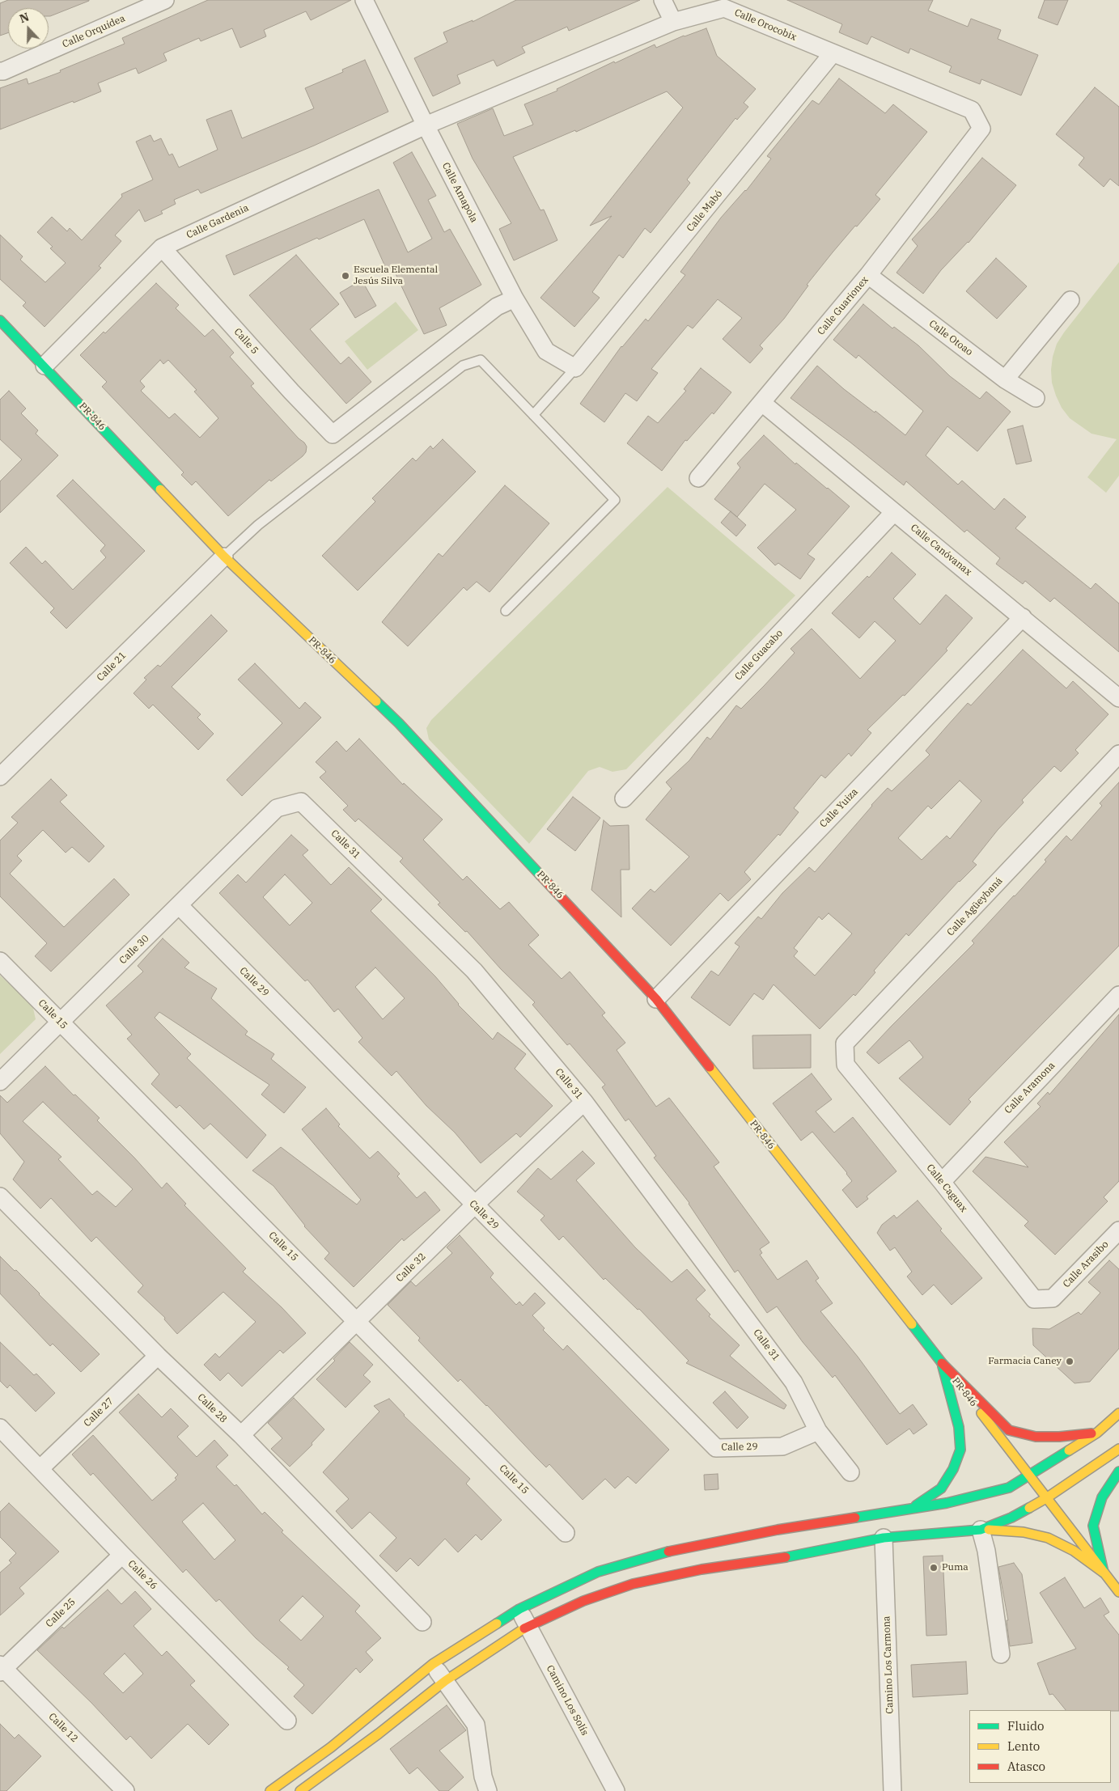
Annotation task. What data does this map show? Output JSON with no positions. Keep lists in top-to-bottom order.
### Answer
{
  "streets": {
    "main road": ["PR-846"],
    "street": [
      "Calle Orocobix",
      "Calle Orquídea",
      "Calle Amapola",
      "Calle Mabó",
      "Calle Gardenia",
      "Calle Guarionex",
      "Calle Otoao",
      "Calle 5",
      "Calle Canóvanax",
      "Calle Guacabo",
      "Calle 21",
      "Calle Yuiza",
      "Calle 31",
      "Calle Agüeybaná",
      "Calle 30",
      "Calle 29",
      "Calle 15",
      "Calle Aramona",
      "Calle Caguax",
      "Calle Arasibo",
      "Calle 32",
      "Calle 28",
      "Calle 27",
      "Calle 26",
      "Calle 25",
      "Camino Los Carmona",
      "Camino Los Solís",
      "Calle 12"
    ]
  },
  "crossings": [
    ["Calle Orocobix", "Calle Amapola"],
    ["Calle Orocobix", "Calle Mabó"],
    ["Calle Orocobix", "Calle Gardenia"],
    ["Calle Orocobix", "Calle Guarionex"],
    ["Calle Amapola", "Calle Mabó"],
    ["Calle Amapola", "Calle Gardenia"],
    ["Calle Amapola", "Calle 5"],
    ["Calle Gardenia", "Calle 5"],
    ["Calle Gardenia", "PR-846"],
    ["Calle Guarionex", "Calle Otoao"],
    ["Calle Guarionex", "Calle Canóvanax"],
    ["PR-846", "Calle 21"],
    ["PR-846", "Calle Yuiza"],
    ["Calle Canóvanax", "Calle Guacabo"],
    ["Calle Canóvanax", "Calle Yuiza"],
    ["Calle 31", "Calle 30"],
    ["Calle 31", "Calle 29"],
    ["Calle 31", "Calle 32"],
    ["Calle Agüeybaná", "Calle Caguax"],
    ["Calle 30", "Calle 29"],
    ["Calle 30", "Calle 15"],
    ["Calle 29", "Calle 32"],
    ["Calle 15", "Calle 32"],
    ["Calle Aramona", "Calle Caguax"],
    ["Calle Caguax", "Calle Arasibo"],
    ["Calle 32", "Calle 28"],
    ["Calle 28", "Calle 27"],
    ["Calle 27", "Calle 26"],
    ["Calle 26", "Calle 25"],
    ["Calle 25", "Calle 12"]
  ],
  "places": ["Escuela Elemental Jesús Silva", "Farmacia Caney", "Puma"],
  "legend": ["Fluido", "Lento", "Atasco"],
  "north": "top"
}
